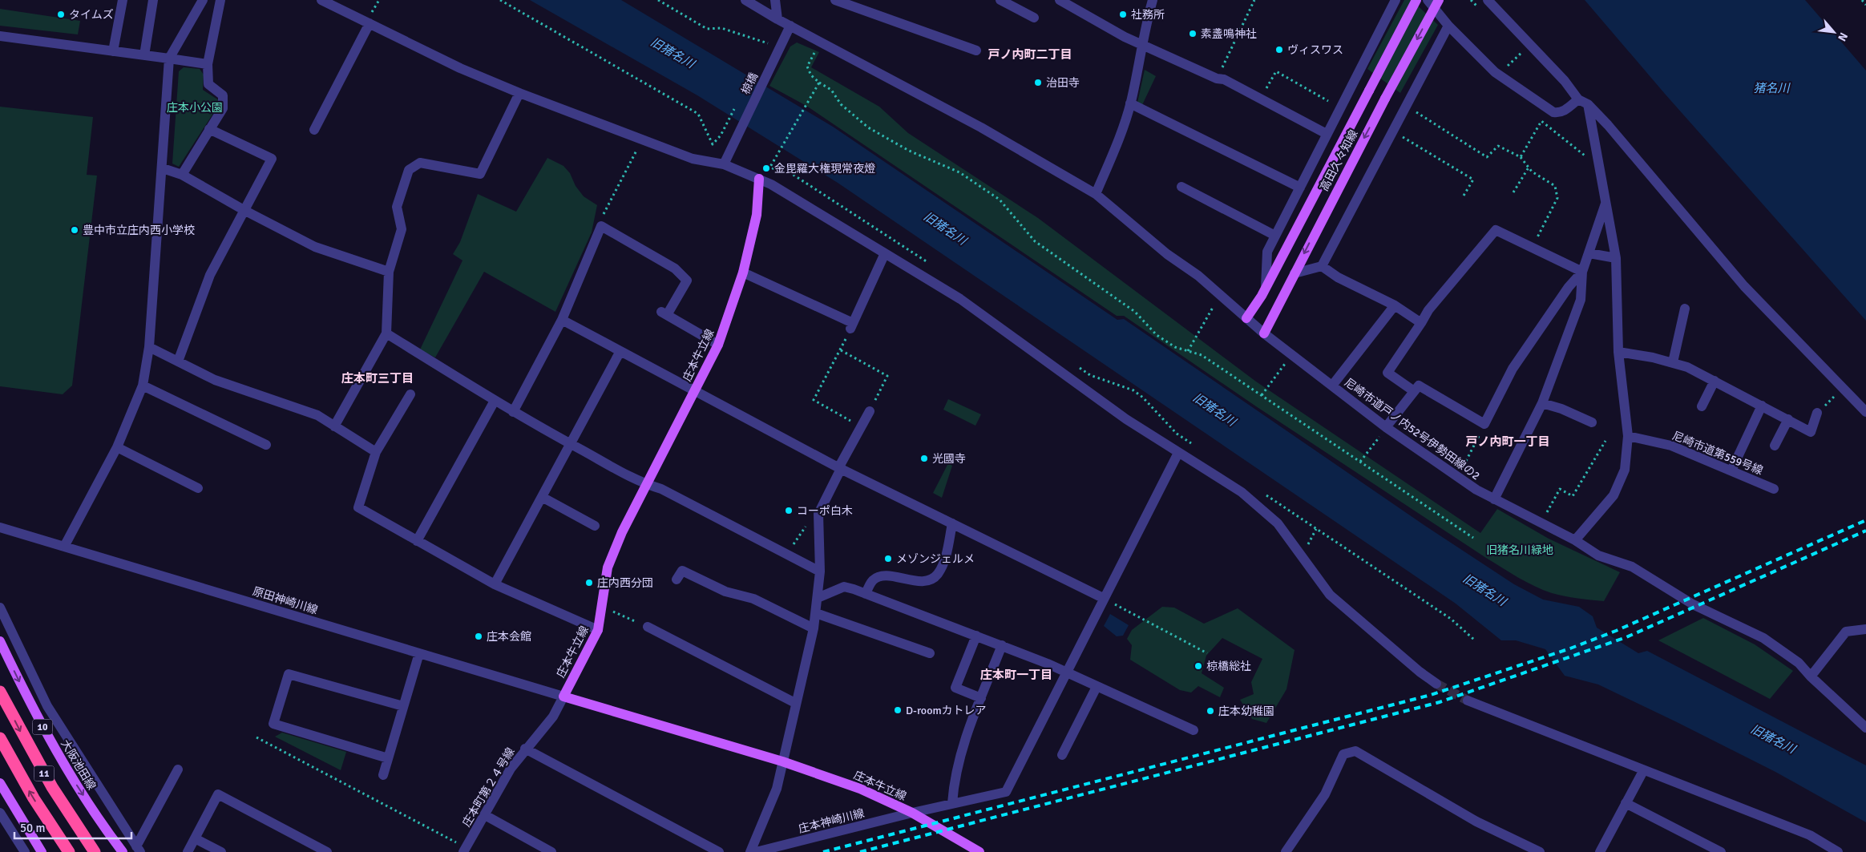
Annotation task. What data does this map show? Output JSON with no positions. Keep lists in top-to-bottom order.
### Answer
{
  "streets": {
    "highway": ["11"],
    "main road": [
      "高田久々知線",
      "庄本牛立線",
      "10",
      "大阪池田線"
    ],
    "street": [
      "椋橋",
      "尼崎市道戸ノ内52号伊勢田線の2",
      "尼崎市道第559号線",
      "原田神崎川線",
      "庄本町第２４号線",
      "庄本神崎川線"
    ]
  },
  "crossings": [
    ["椋橋", "尼崎市道戸ノ内52号伊勢田線の2"],
    ["高田久々知線", "尼崎市道戸ノ内52号伊勢田線の2"],
    ["庄本牛立線", "原田神崎川線"],
    ["庄本牛立線", "庄本町第２４号線"],
    ["庄本牛立線", "庄本神崎川線"],
    ["原田神崎川線", "庄本町第２４号線"]
  ],
  "districts": [
    "戸ノ内町二丁目",
    "庄本町三丁目",
    "戸ノ内町一丁目",
    "庄本町一丁目"
  ],
  "water": ["旧猪名川", "猪名川"],
  "parks": ["庄本小公園", "旧猪名川緑地"],
  "places": [
    "タイムズ",
    "社務所",
    "素盞鳴神社",
    "ヴィスワス",
    "治田寺",
    "金毘羅大権現常夜燈",
    "豊中市立庄内西小学校",
    "光國寺",
    "コーポ白木",
    "メゾンジェルメ",
    "庄内西分団",
    "庄本会館",
    "椋橋総社",
    "D-roomカトレア",
    "庄本幼稚園"
  ],
  "scale_bar": "50 m",
  "north": "bottom right"
}
